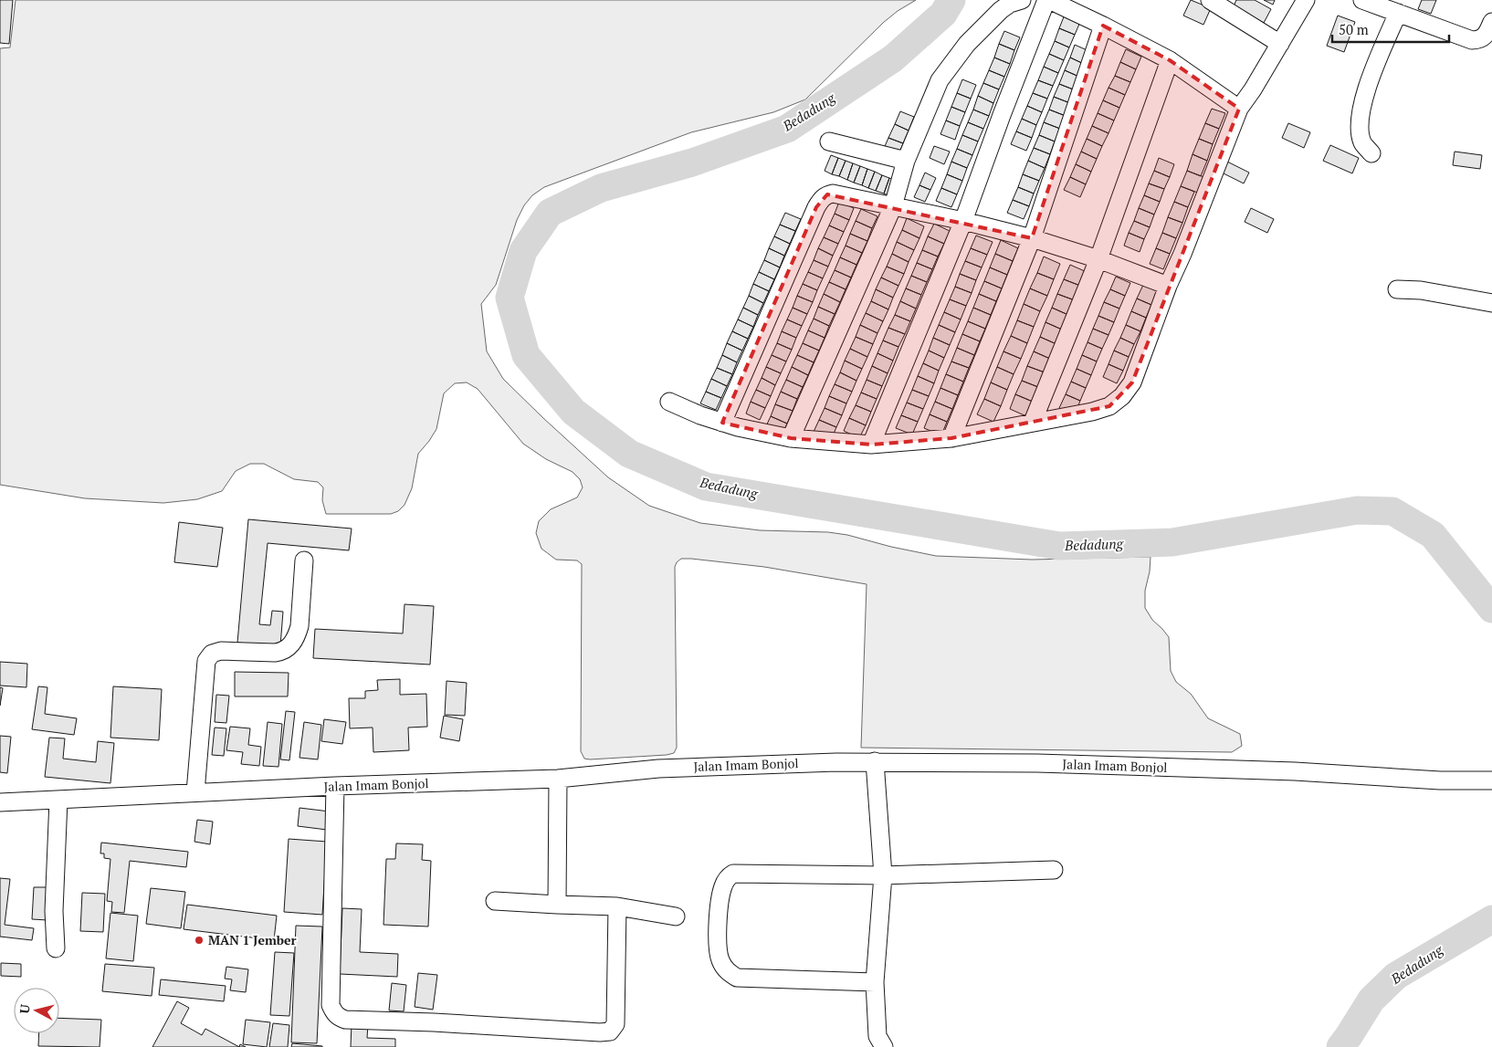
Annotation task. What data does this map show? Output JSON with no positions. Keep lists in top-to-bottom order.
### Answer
{
  "streets": {
    "street": ["Jalan Imam Bonjol"]
  },
  "water": ["Bedadung"],
  "places": ["MAN 1 Jember"],
  "scale_bar": "50 m",
  "north": "left"
}
